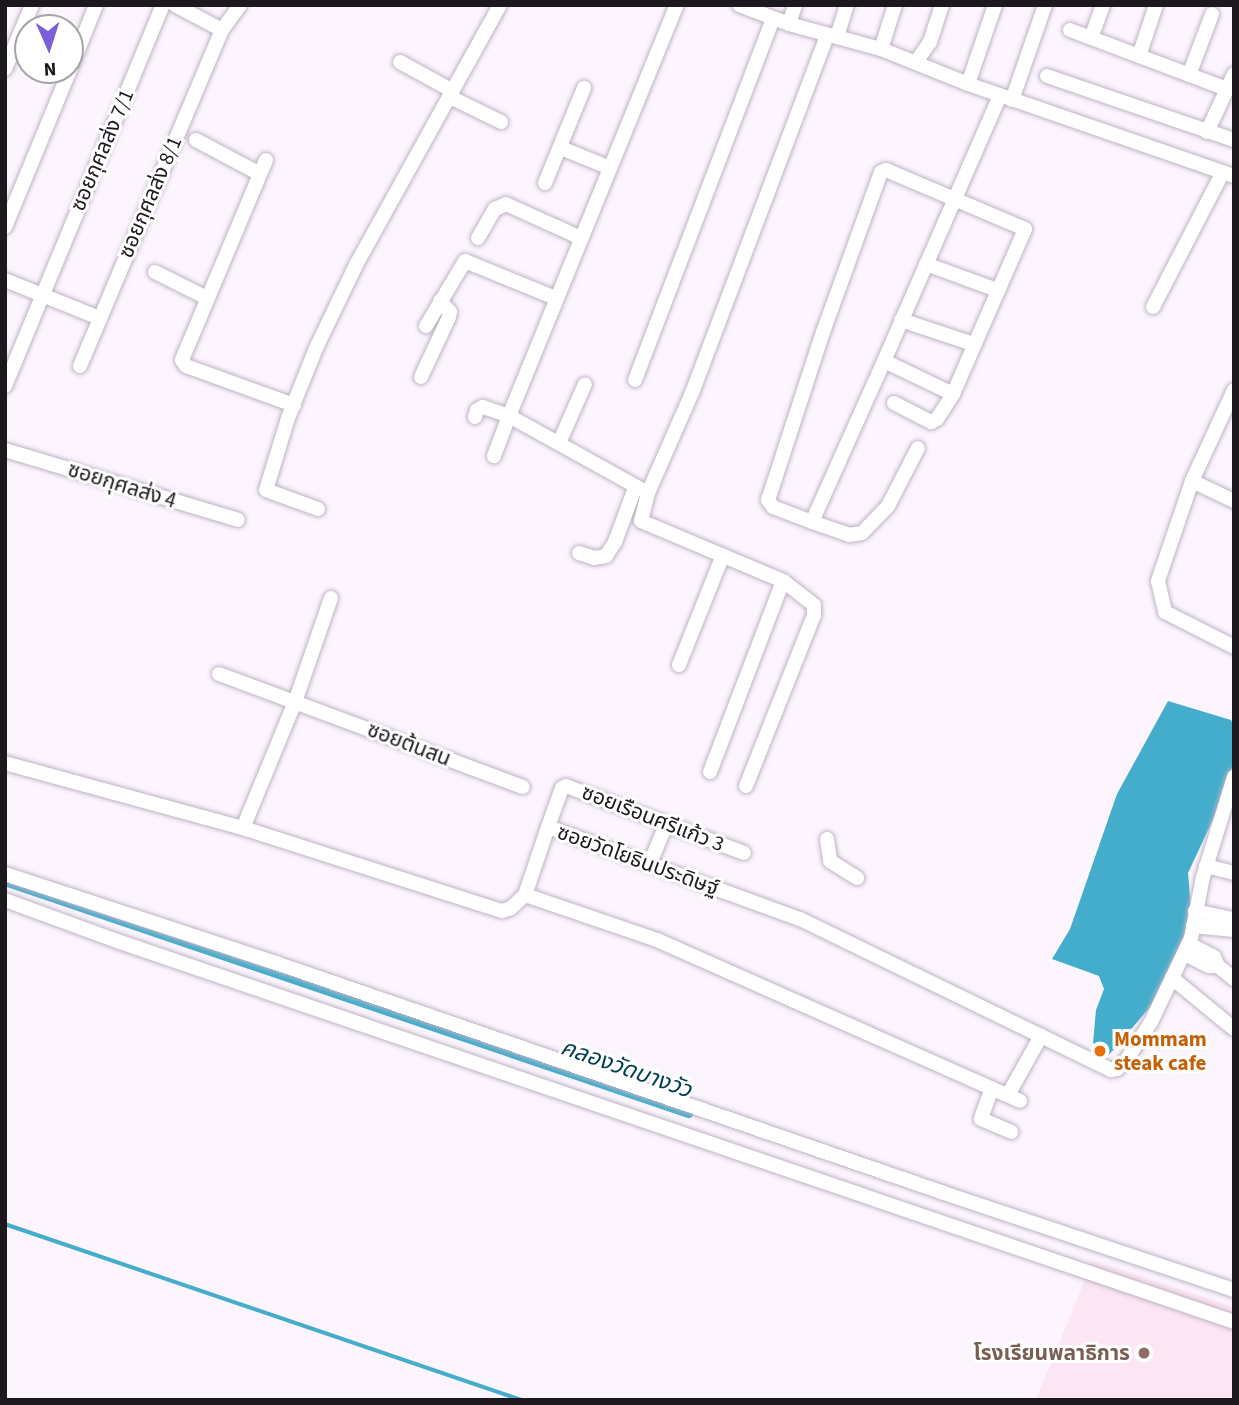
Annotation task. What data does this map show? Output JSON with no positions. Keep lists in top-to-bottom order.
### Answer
{
  "streets": {
    "street": [
      "ซอยกุศลส่ง 7/1",
      "ซอยกุศลส่ง 8/1",
      "ซอยกุศลส่ง 4",
      "ซอยต้นสน",
      "ซอยเรือนศรีแก้ว 3",
      "ซอยวัดโยธินประดิษฐ์"
    ]
  },
  "crossings": [
    ["ซอยเรือนศรีแก้ว 3", "ซอยวัดโยธินประดิษฐ์"]
  ],
  "water": ["คลองวัดบางวัว"],
  "places": ["Mommam steak cafe", "โรงเรียนพลาธิการ"],
  "north": "bottom"
}
